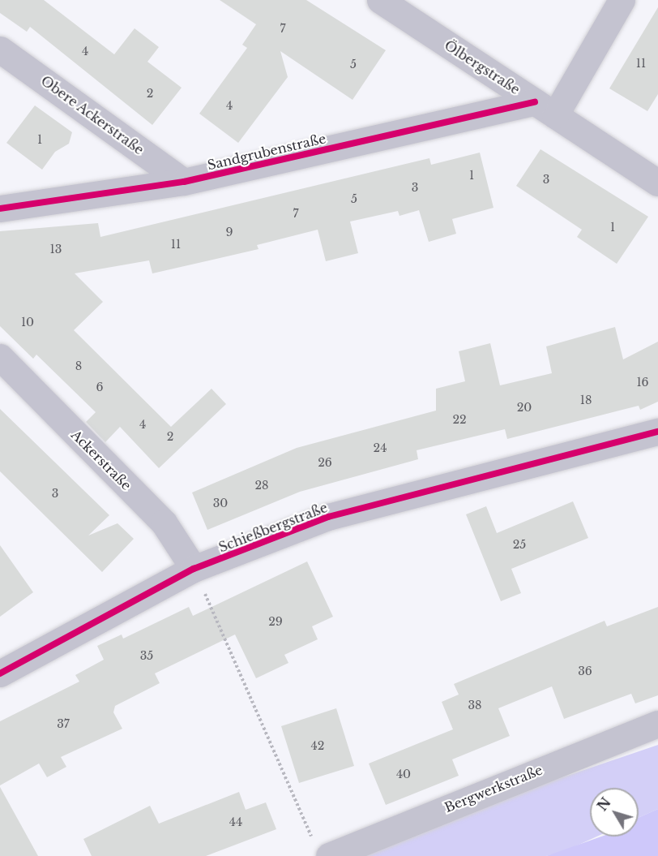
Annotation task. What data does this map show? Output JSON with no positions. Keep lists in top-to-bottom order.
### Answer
{
  "streets": {
    "street": [
      "Ölbergstraße",
      "Obere Ackerstraße",
      "Sandgrubenstraße",
      "Ackerstraße",
      "Schießbergstraße",
      "Bergwerkstraße"
    ]
  },
  "crossings": [
    ["Ölbergstraße", "Sandgrubenstraße"],
    ["Obere Ackerstraße", "Sandgrubenstraße"],
    ["Ackerstraße", "Schießbergstraße"]
  ],
  "house_numbers": [
    "7",
    "4",
    "11",
    "5",
    "2",
    "4",
    "1",
    "1",
    "3",
    "3",
    "5",
    "7",
    "1",
    "9",
    "11",
    "13",
    "10",
    "8",
    "16",
    "6",
    "18",
    "20",
    "22",
    "4",
    "2",
    "24",
    "26",
    "28",
    "3",
    "30",
    "25",
    "29",
    "35",
    "36",
    "38",
    "37",
    "42",
    "40",
    "44"
  ],
  "north": "top left"
}
